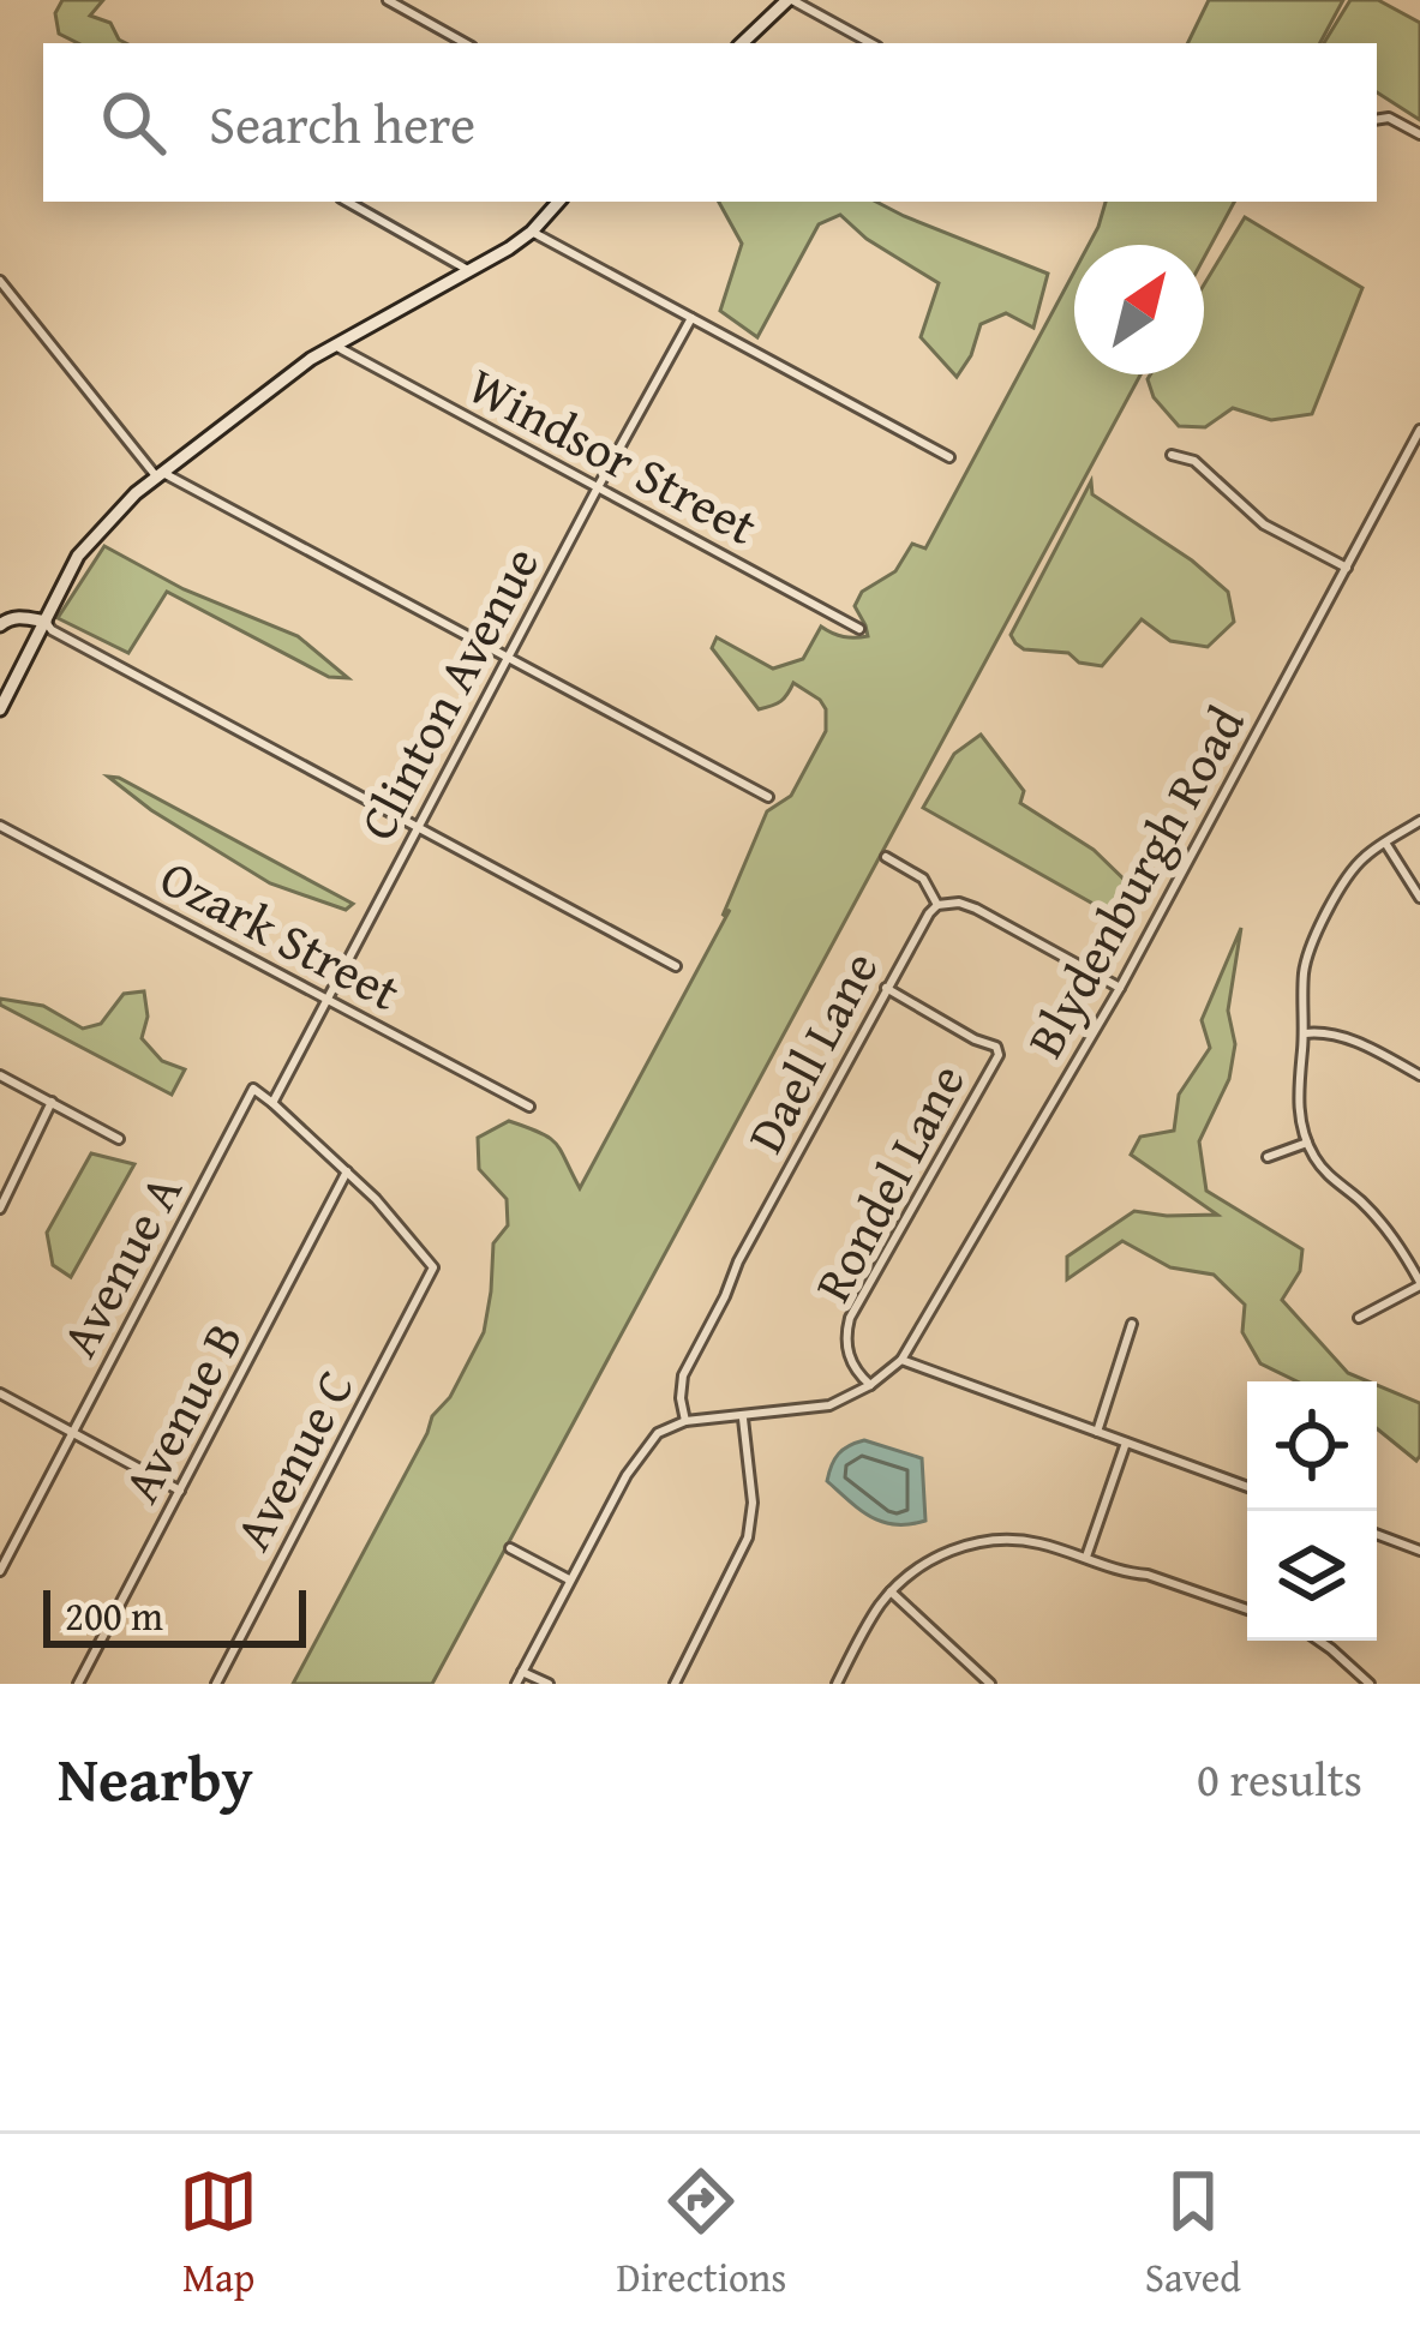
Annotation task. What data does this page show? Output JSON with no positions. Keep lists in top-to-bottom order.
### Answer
{
  "streets": {
    "street": [
      "Windsor Street",
      "Clinton Avenue",
      "Blydenburgh Road",
      "Ozark Street",
      "Daell Lane",
      "Rondel Lane",
      "Avenue A",
      "Avenue B",
      "Avenue C"
    ]
  },
  "crossings": [
    ["Windsor Street", "Clinton Avenue"],
    ["Clinton Avenue", "Ozark Street"],
    ["Clinton Avenue", "Avenue A"],
    ["Daell Lane", "Rondel Lane"],
    ["Avenue B", "Avenue C"]
  ],
  "scale_bar": "200 m",
  "north": "top right",
  "page": {
    "search": "Search here",
    "scale": "200 m",
    "heading": ["Nearby", "0 results"],
    "nav": ["Map", "Directions", "Saved"]
  }
}
